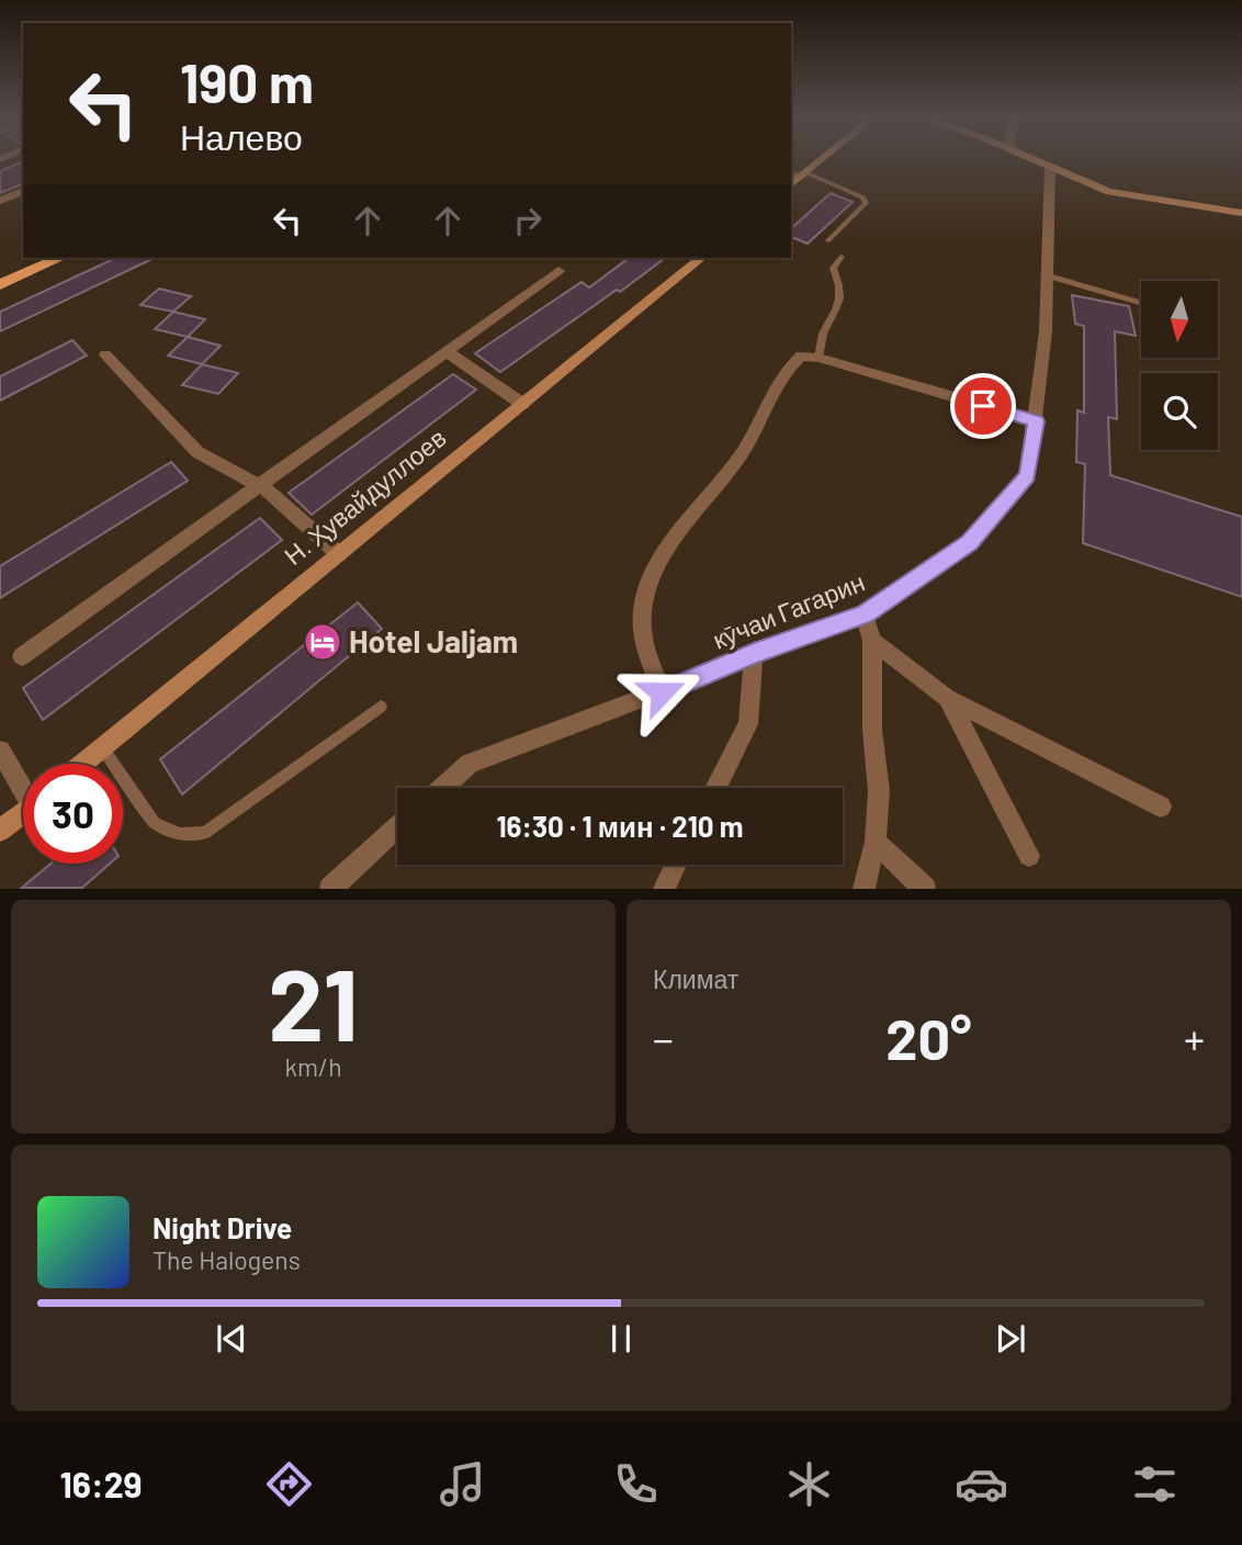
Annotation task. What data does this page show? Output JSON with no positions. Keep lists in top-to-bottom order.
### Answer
{
  "streets": {
    "street": ["Н. Ҳувайдуллоев", "кӯчаи Гагарин"]
  },
  "places": {
    "hotel": ["Hotel Jaljam"]
  },
  "north": "bottom",
  "page": {
    "turn": ["190 m", "Налево"],
    "limit": "30",
    "trip": "16:30 · 1 мин · 210 m",
    "tile": [
      ["21", "km/h"],
      "Климат"
    ],
    "heat": ["−", "20°", "+"],
    "song": ["Night Drive", "The Halogens"],
    "tabs": "16:29"
  }
}
